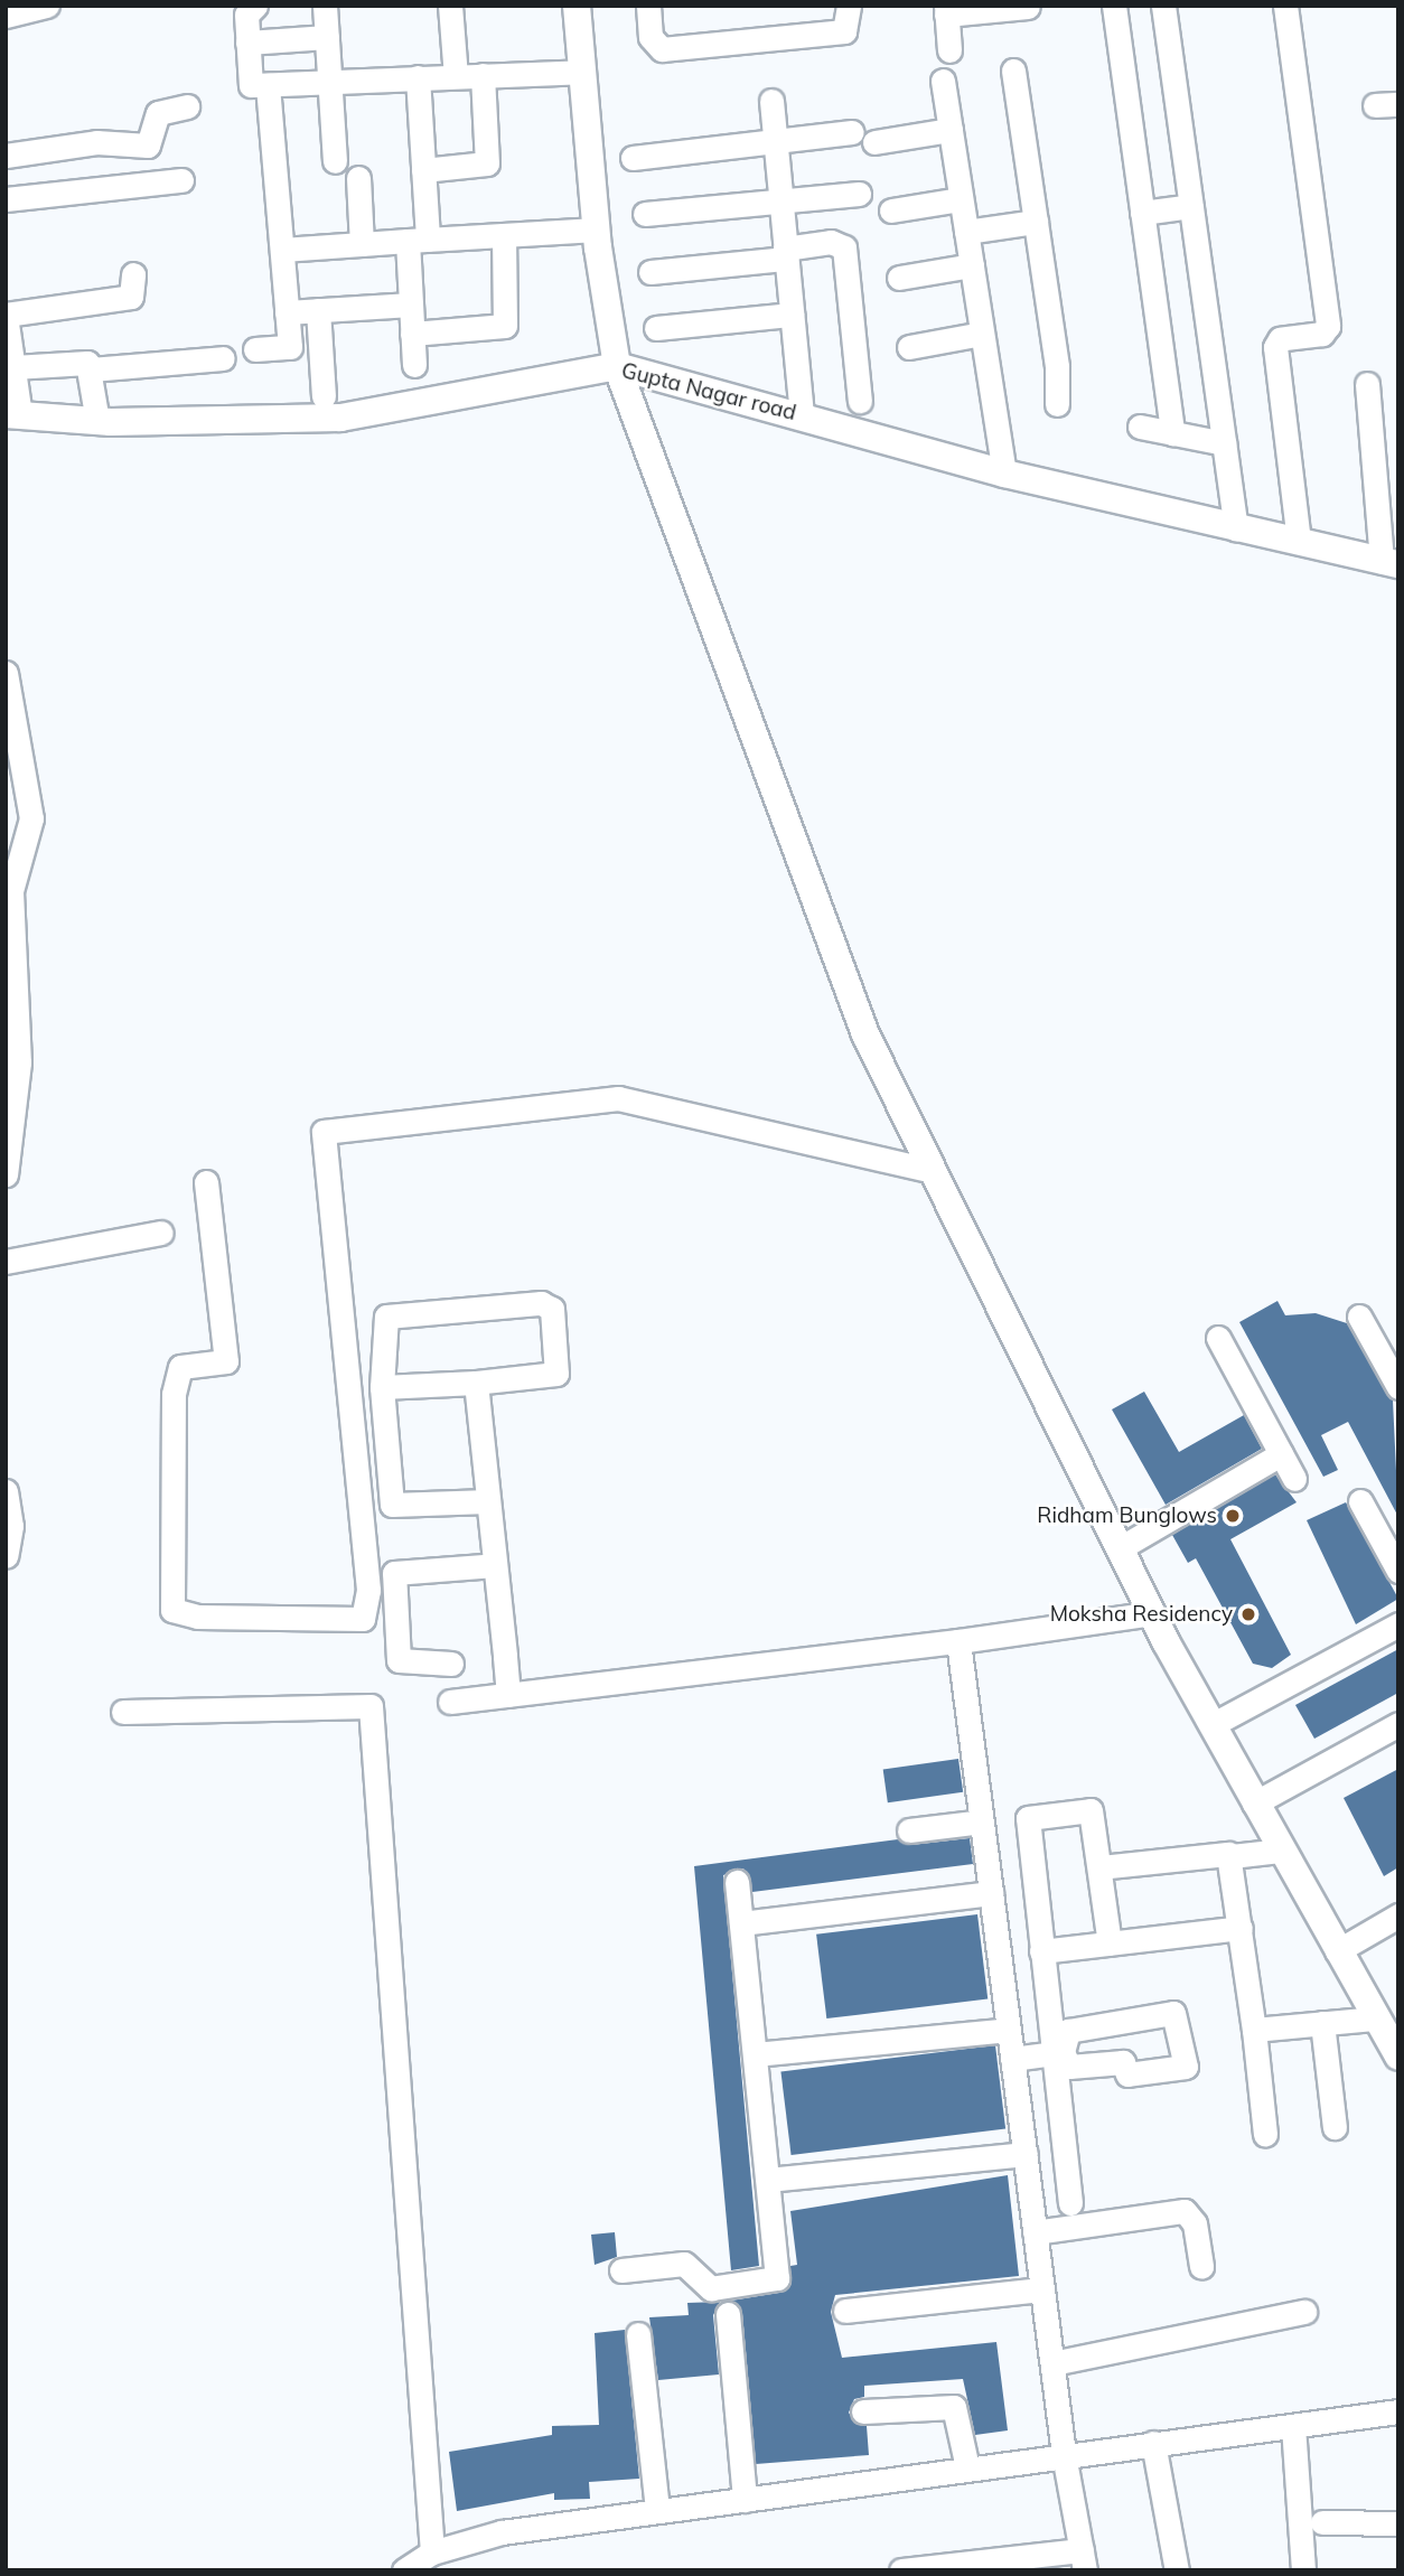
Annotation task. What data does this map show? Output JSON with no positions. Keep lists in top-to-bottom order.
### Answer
{
  "streets": {
    "street": ["Gupta Nagar road"]
  },
  "places": ["Ridham Bunglows", "Moksha Residency"]
}
